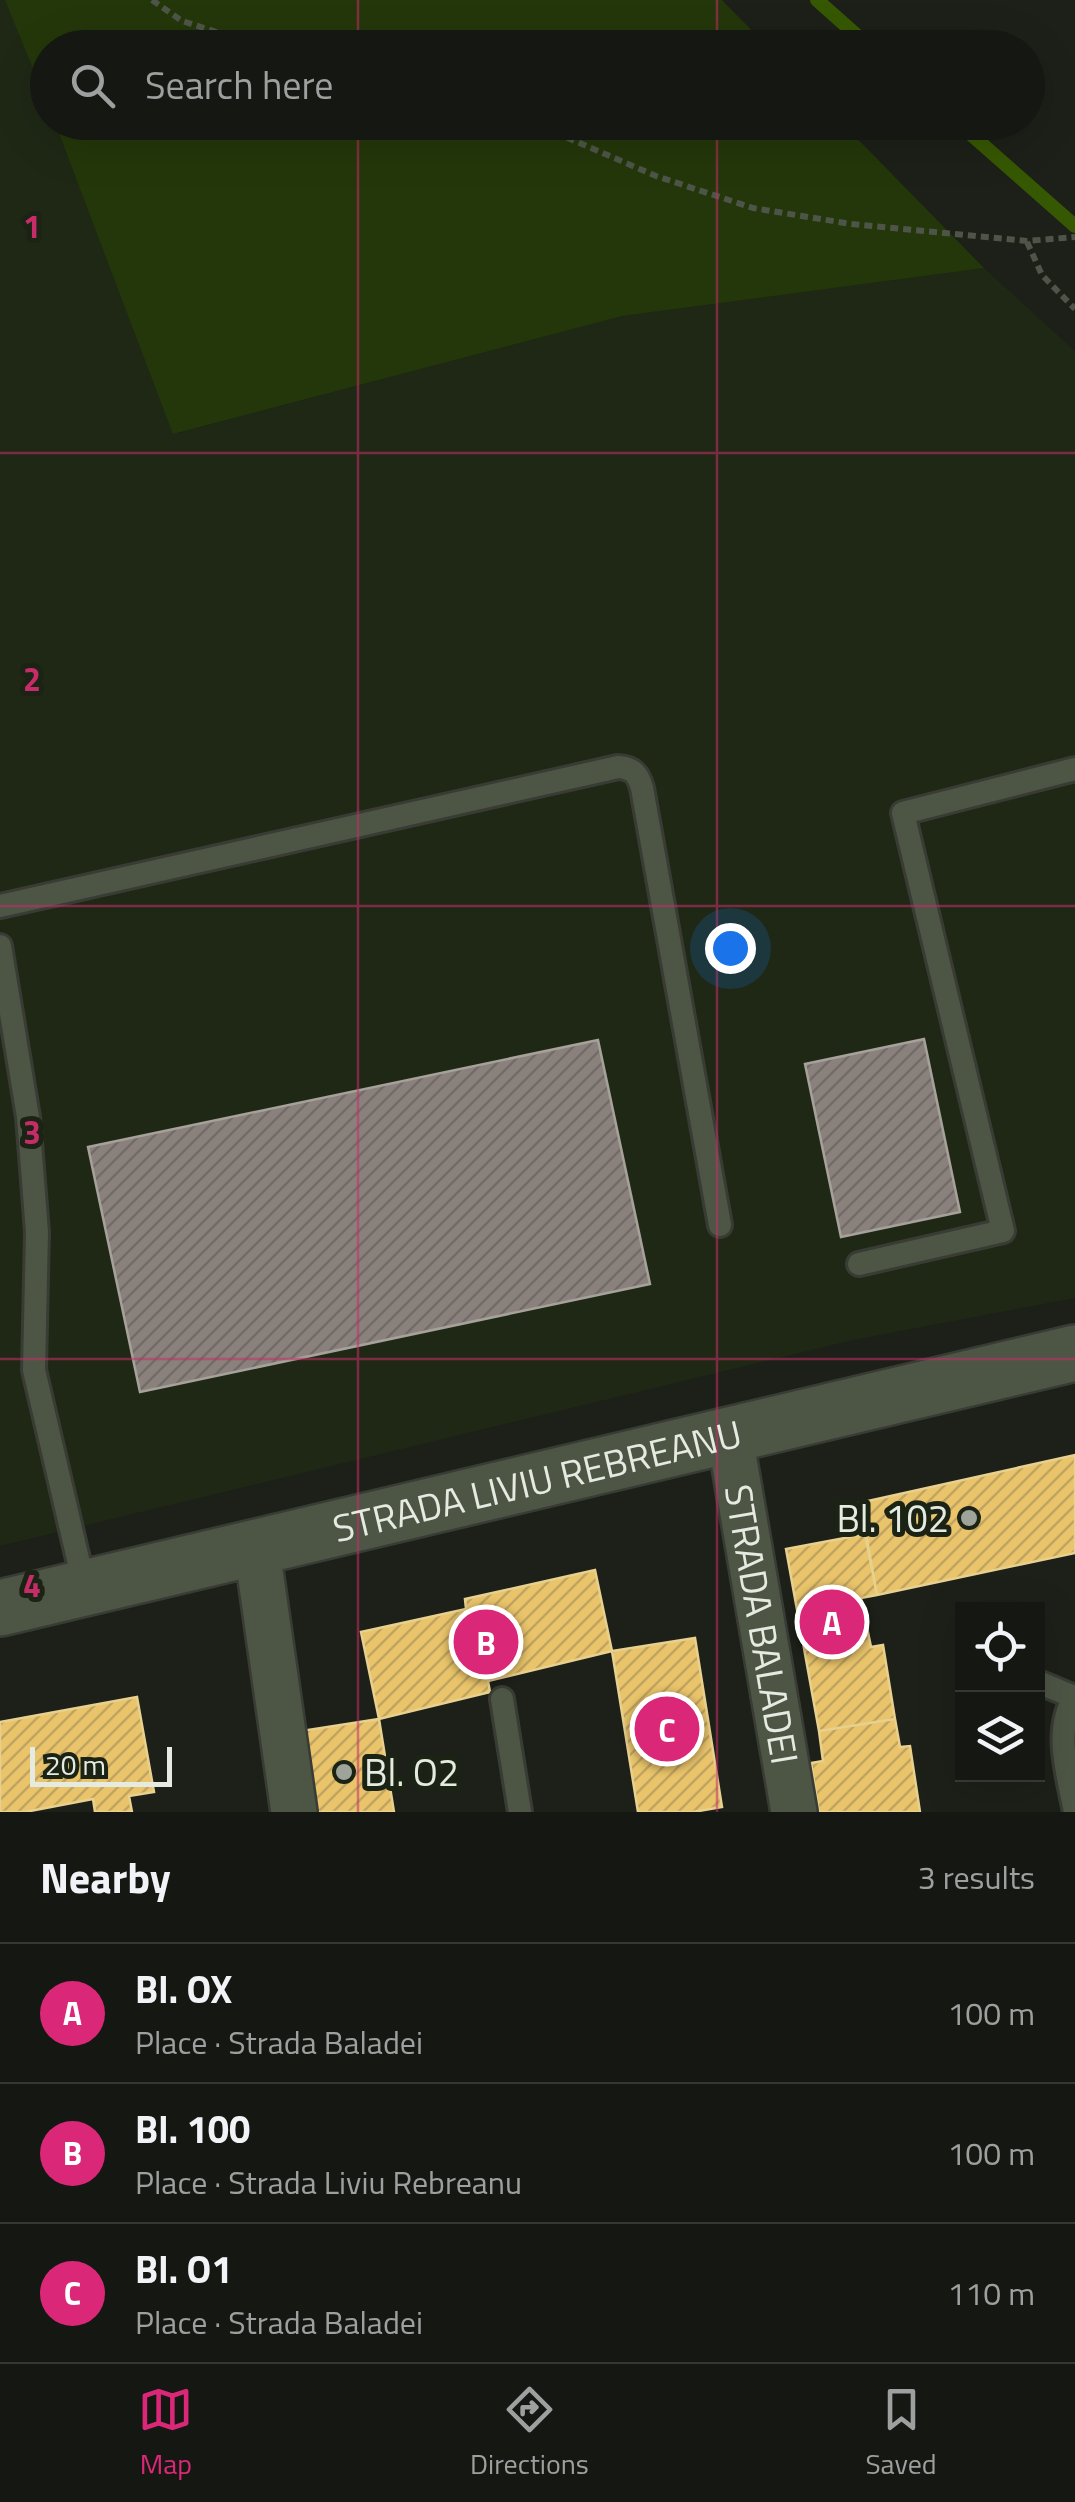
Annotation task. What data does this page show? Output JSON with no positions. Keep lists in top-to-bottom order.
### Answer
{
  "streets": {
    "street": ["STRADA LIVIU REBREANU", "STRADA BALADEI"]
  },
  "crossings": [
    ["STRADA LIVIU REBREANU", "STRADA BALADEI"]
  ],
  "places": ["Bl. 102", "Bl. O2"],
  "scale_bar": "20 m",
  "page": {
    "search": "Search here",
    "pins": ["A", "B", "C"],
    "scale": "20 m",
    "heading": ["Nearby", "3 results"],
    "list": [
      {
        "mark": "A",
        "name": "Bl. OX",
        "note": "Place · Strada Baladei",
        "value": "100 m"
      },
      {
        "mark": "B",
        "name": "Bl. 100",
        "note": "Place · Strada Liviu Rebreanu",
        "value": "100 m"
      },
      {
        "mark": "C",
        "name": "Bl. O1",
        "note": "Place · Strada Baladei",
        "value": "110 m"
      }
    ],
    "nav": ["Map", "Directions", "Saved"]
  },
  "grid": {
    "rows": [
      "1",
      "2",
      "3",
      "4"
    ]
  }
}
